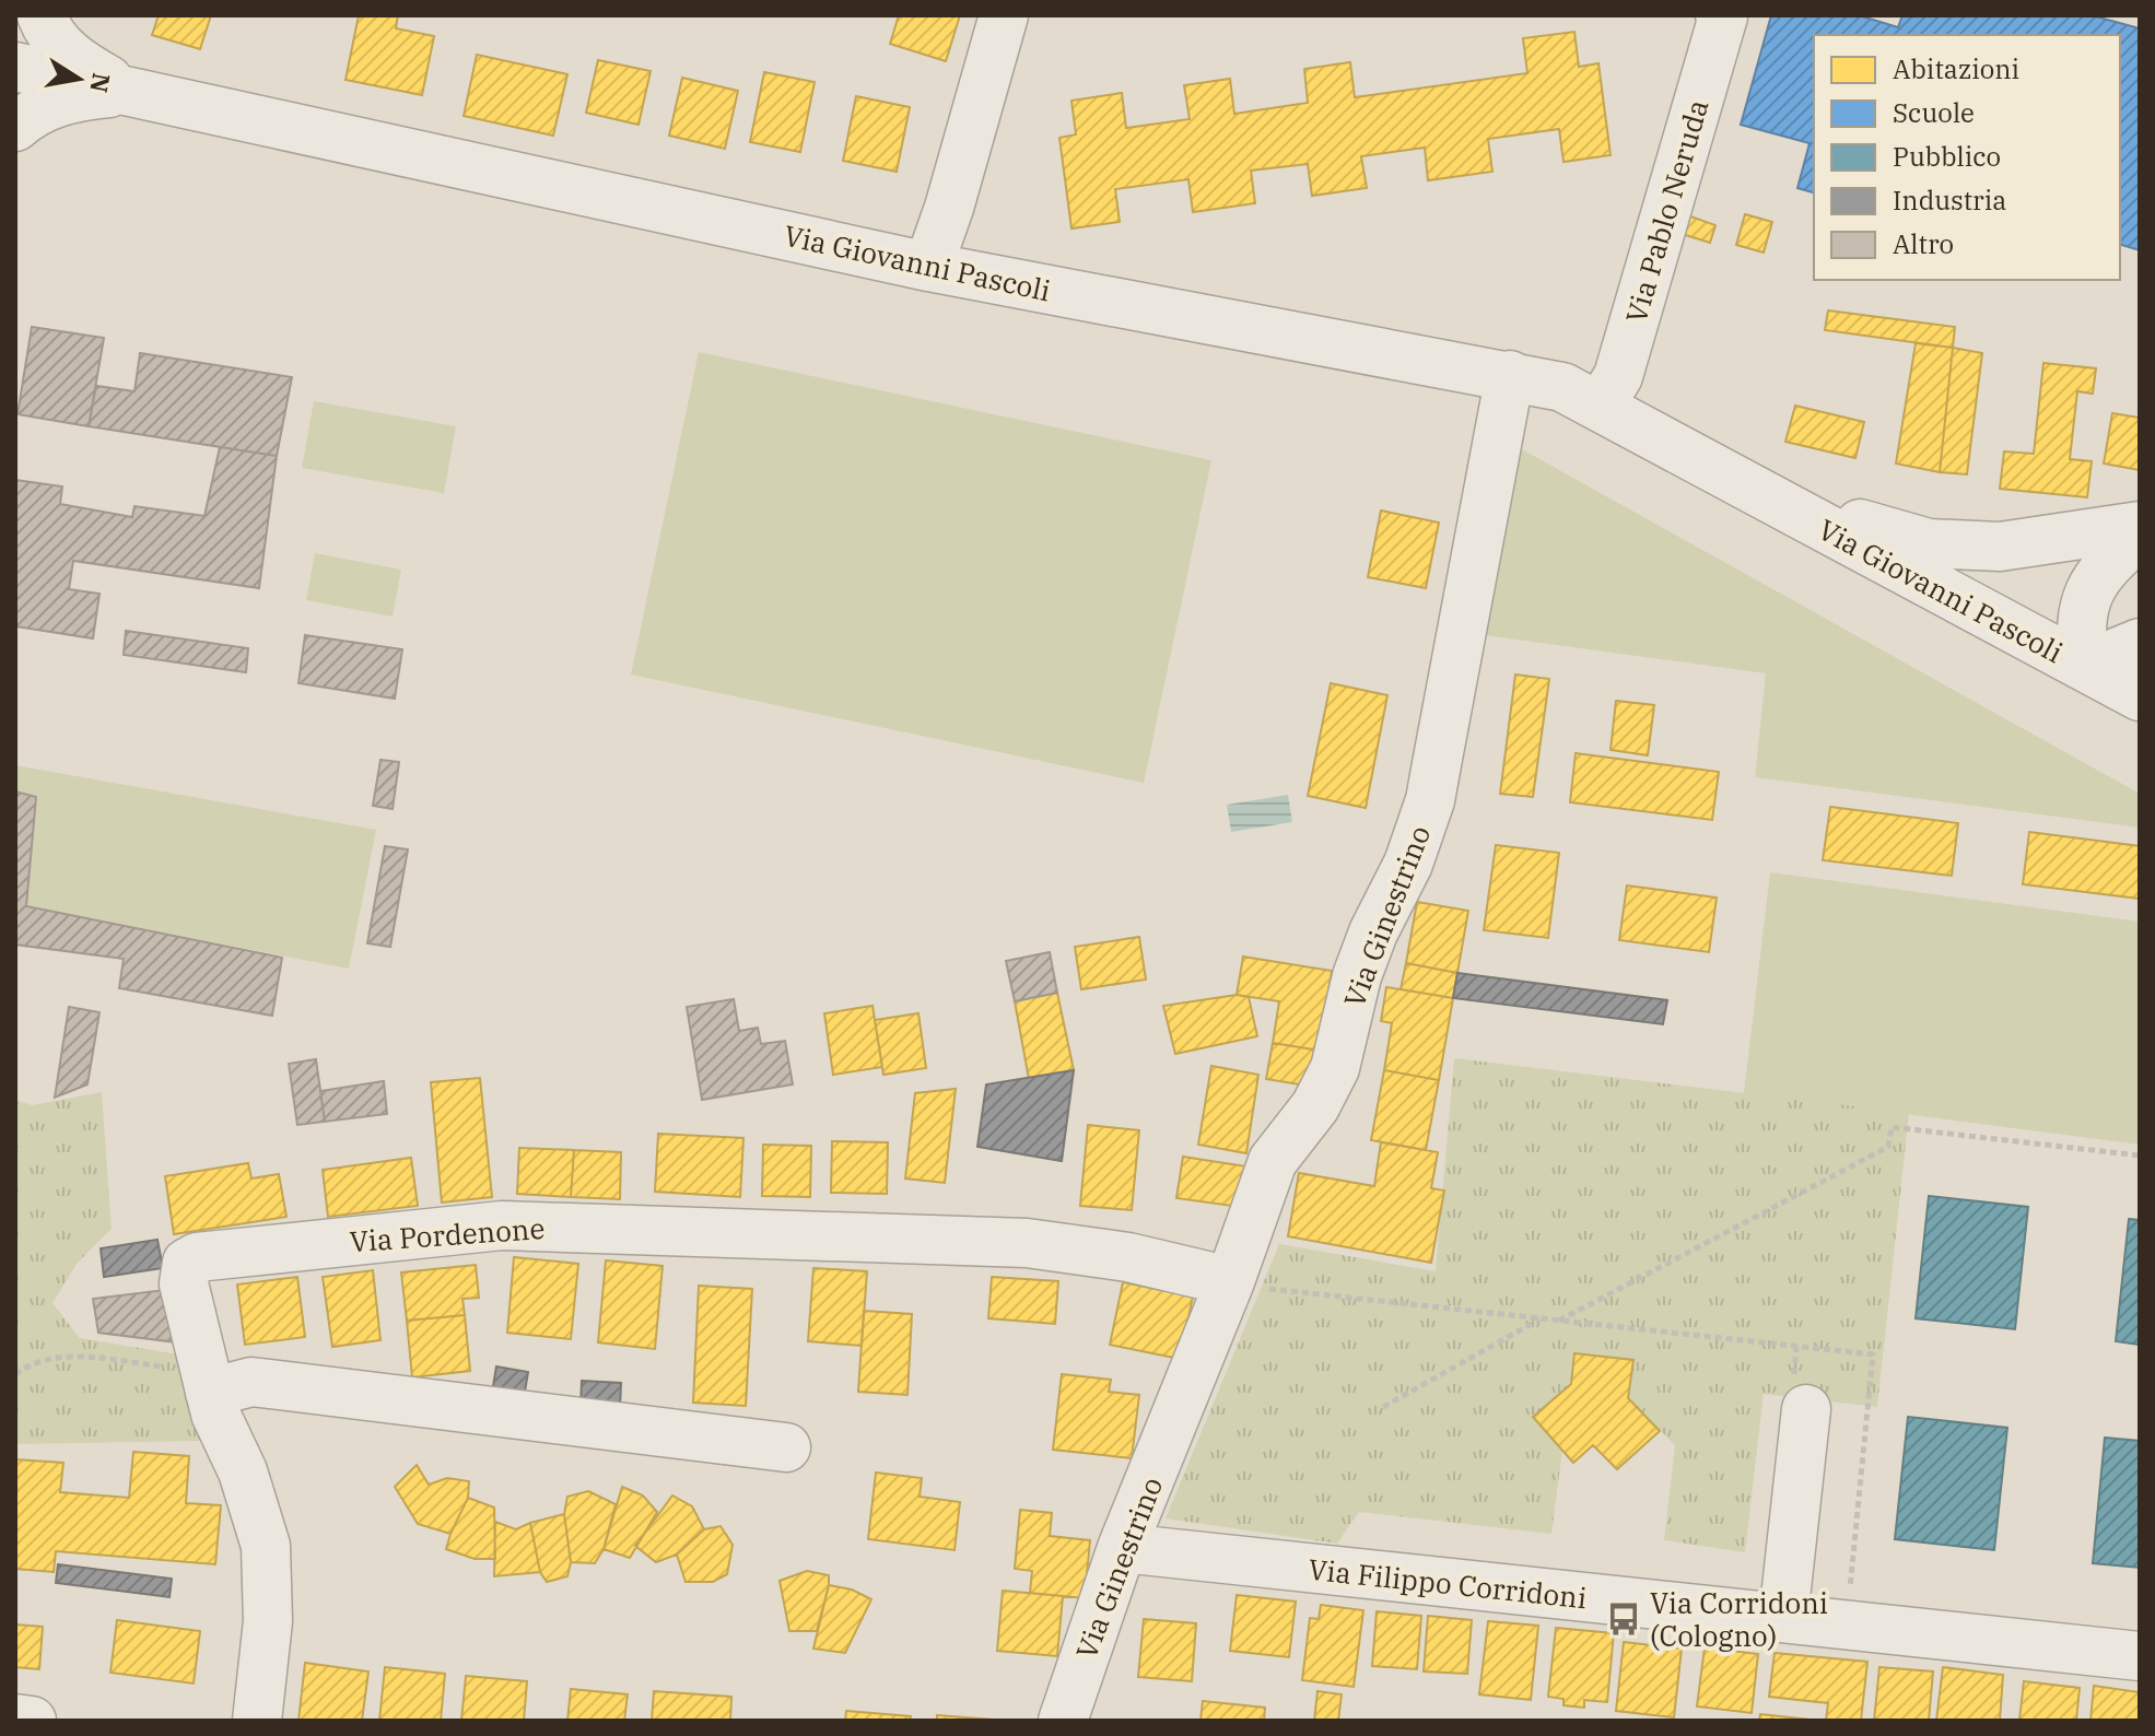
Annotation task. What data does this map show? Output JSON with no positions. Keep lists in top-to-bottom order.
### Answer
{
  "streets": {
    "street": [
      "Via Pablo Neruda",
      "Via Giovanni Pascoli",
      "Via Ginestrino",
      "Via Pordenone",
      "Via Filippo Corridoni"
    ]
  },
  "crossings": [
    ["Via Pablo Neruda", "Via Giovanni Pascoli"],
    ["Via Giovanni Pascoli", "Via Ginestrino"],
    ["Via Ginestrino", "Via Pordenone"],
    ["Via Ginestrino", "Via Filippo Corridoni"]
  ],
  "places": {
    "bus stop": ["Via Corridoni (Cologno)"]
  },
  "legend": [
    "Abitazioni",
    "Scuole",
    "Pubblico",
    "Industria",
    "Altro"
  ],
  "north": "right"
}
